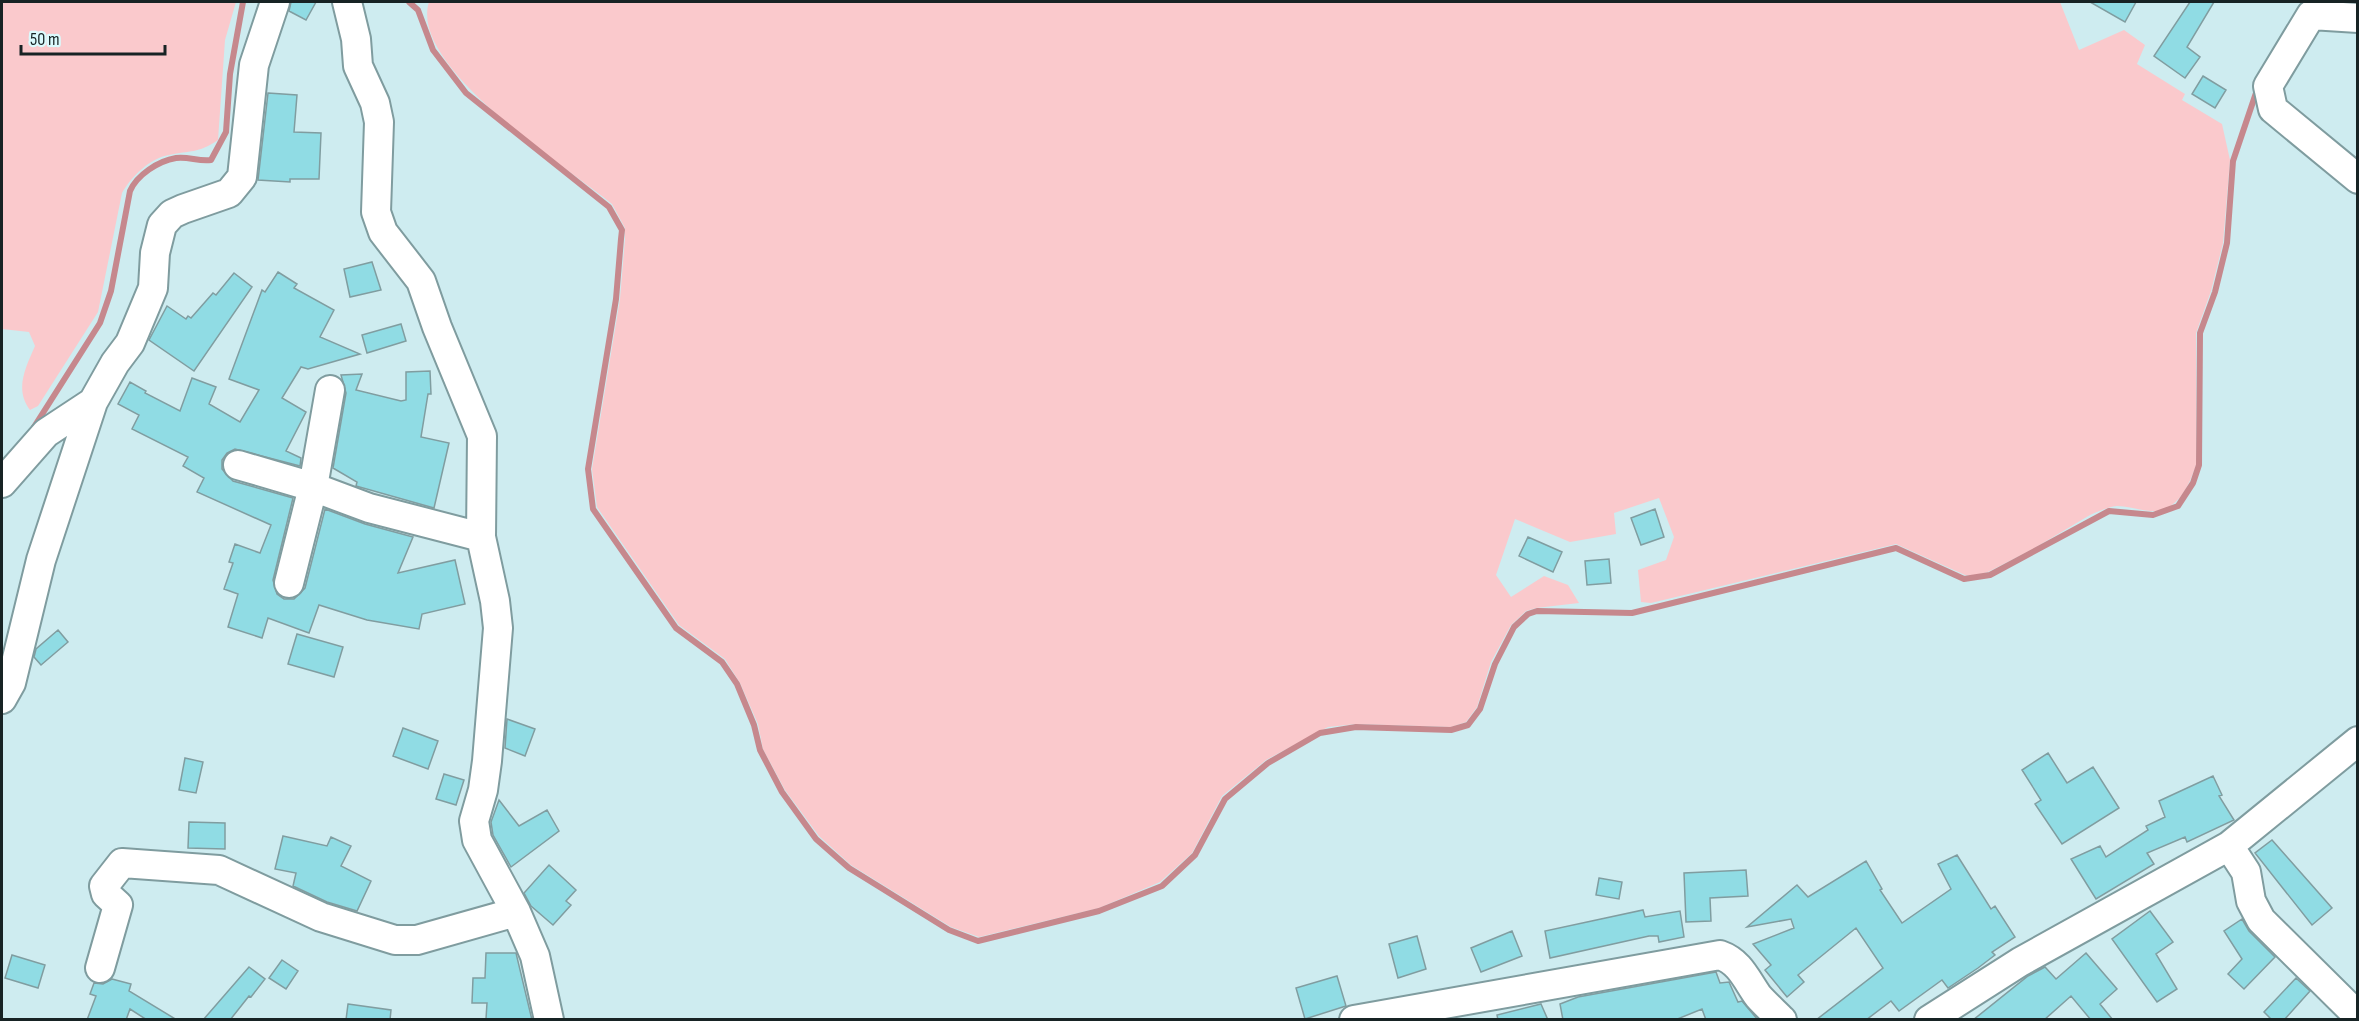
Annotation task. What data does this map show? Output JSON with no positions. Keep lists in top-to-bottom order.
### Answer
{
  "scale_bar": "50 m"
}
